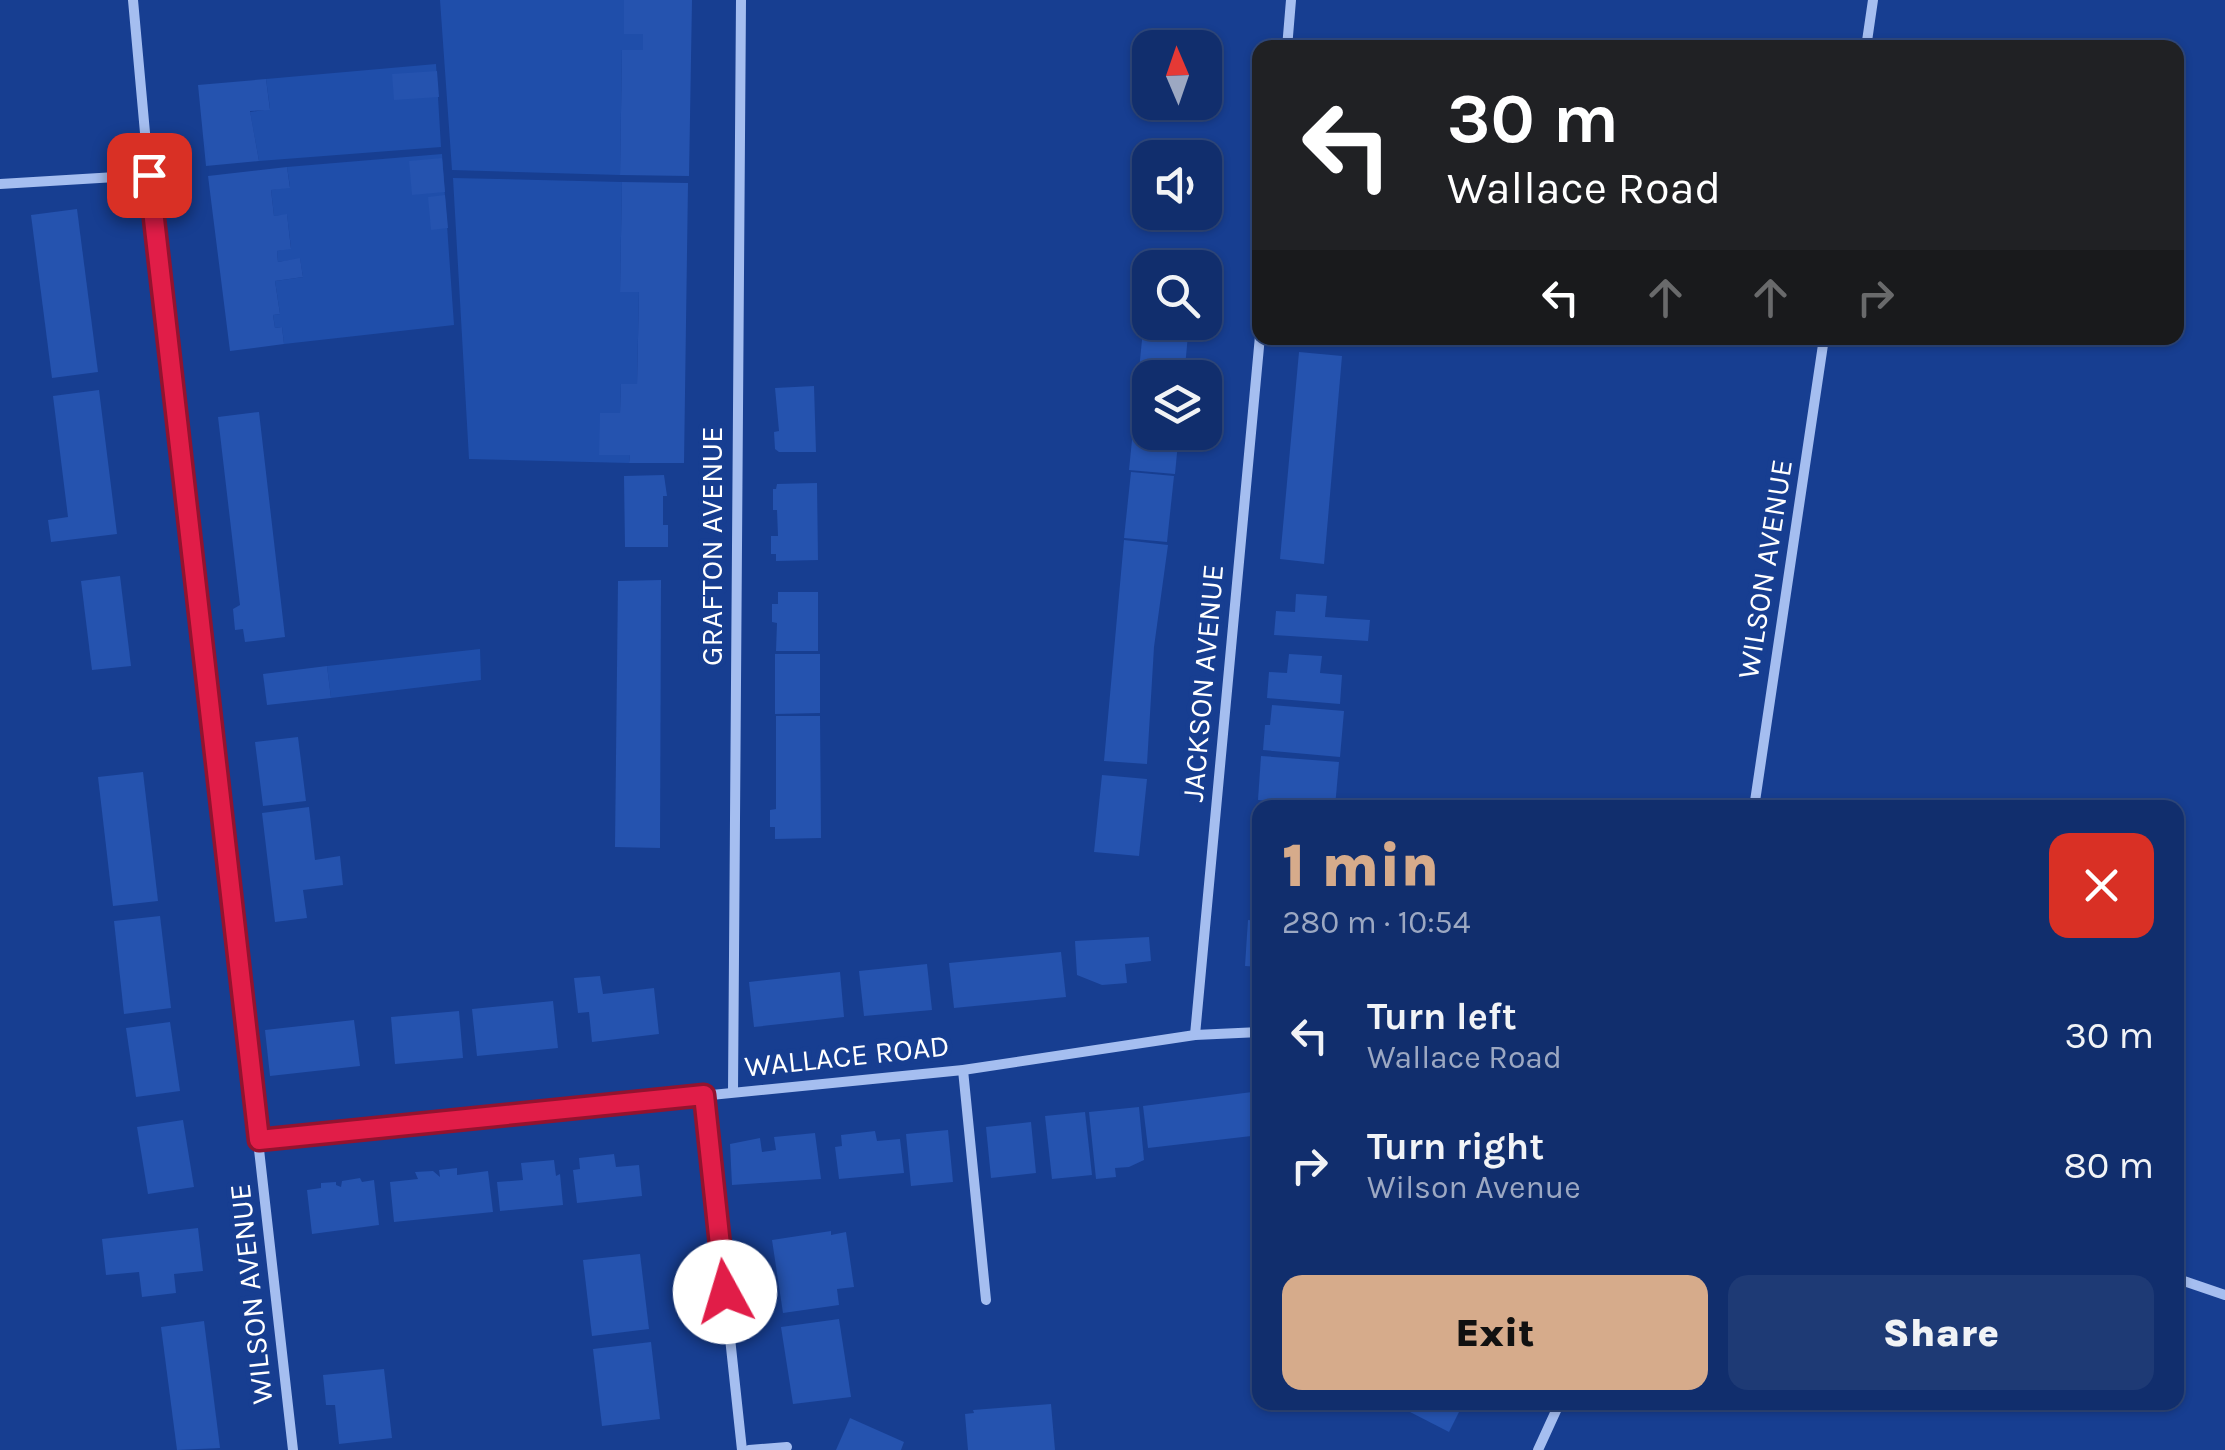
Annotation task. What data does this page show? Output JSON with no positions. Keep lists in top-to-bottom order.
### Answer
{
  "streets": {
    "street": [
      "GRAFTON AVENUE",
      "WILSON AVENUE",
      "JACKSON AVENUE",
      "WALLACE ROAD"
    ]
  },
  "crossings": [
    ["GRAFTON AVENUE", "WALLACE ROAD"],
    ["WILSON AVENUE", "WALLACE ROAD"],
    ["JACKSON AVENUE", "WALLACE ROAD"]
  ],
  "north": "top",
  "page": {
    "turn": ["30 m", "Wallace Road"],
    "heading": ["1 min", "280 m · 10:54"],
    "list": [
      {
        "name": "Turn left",
        "note": "Wallace Road",
        "value": "30 m"
      },
      {
        "name": "Turn right",
        "note": "Wilson Avenue",
        "value": "80 m"
      }
    ],
    "buttons": ["Exit", "Share"]
  }
}
